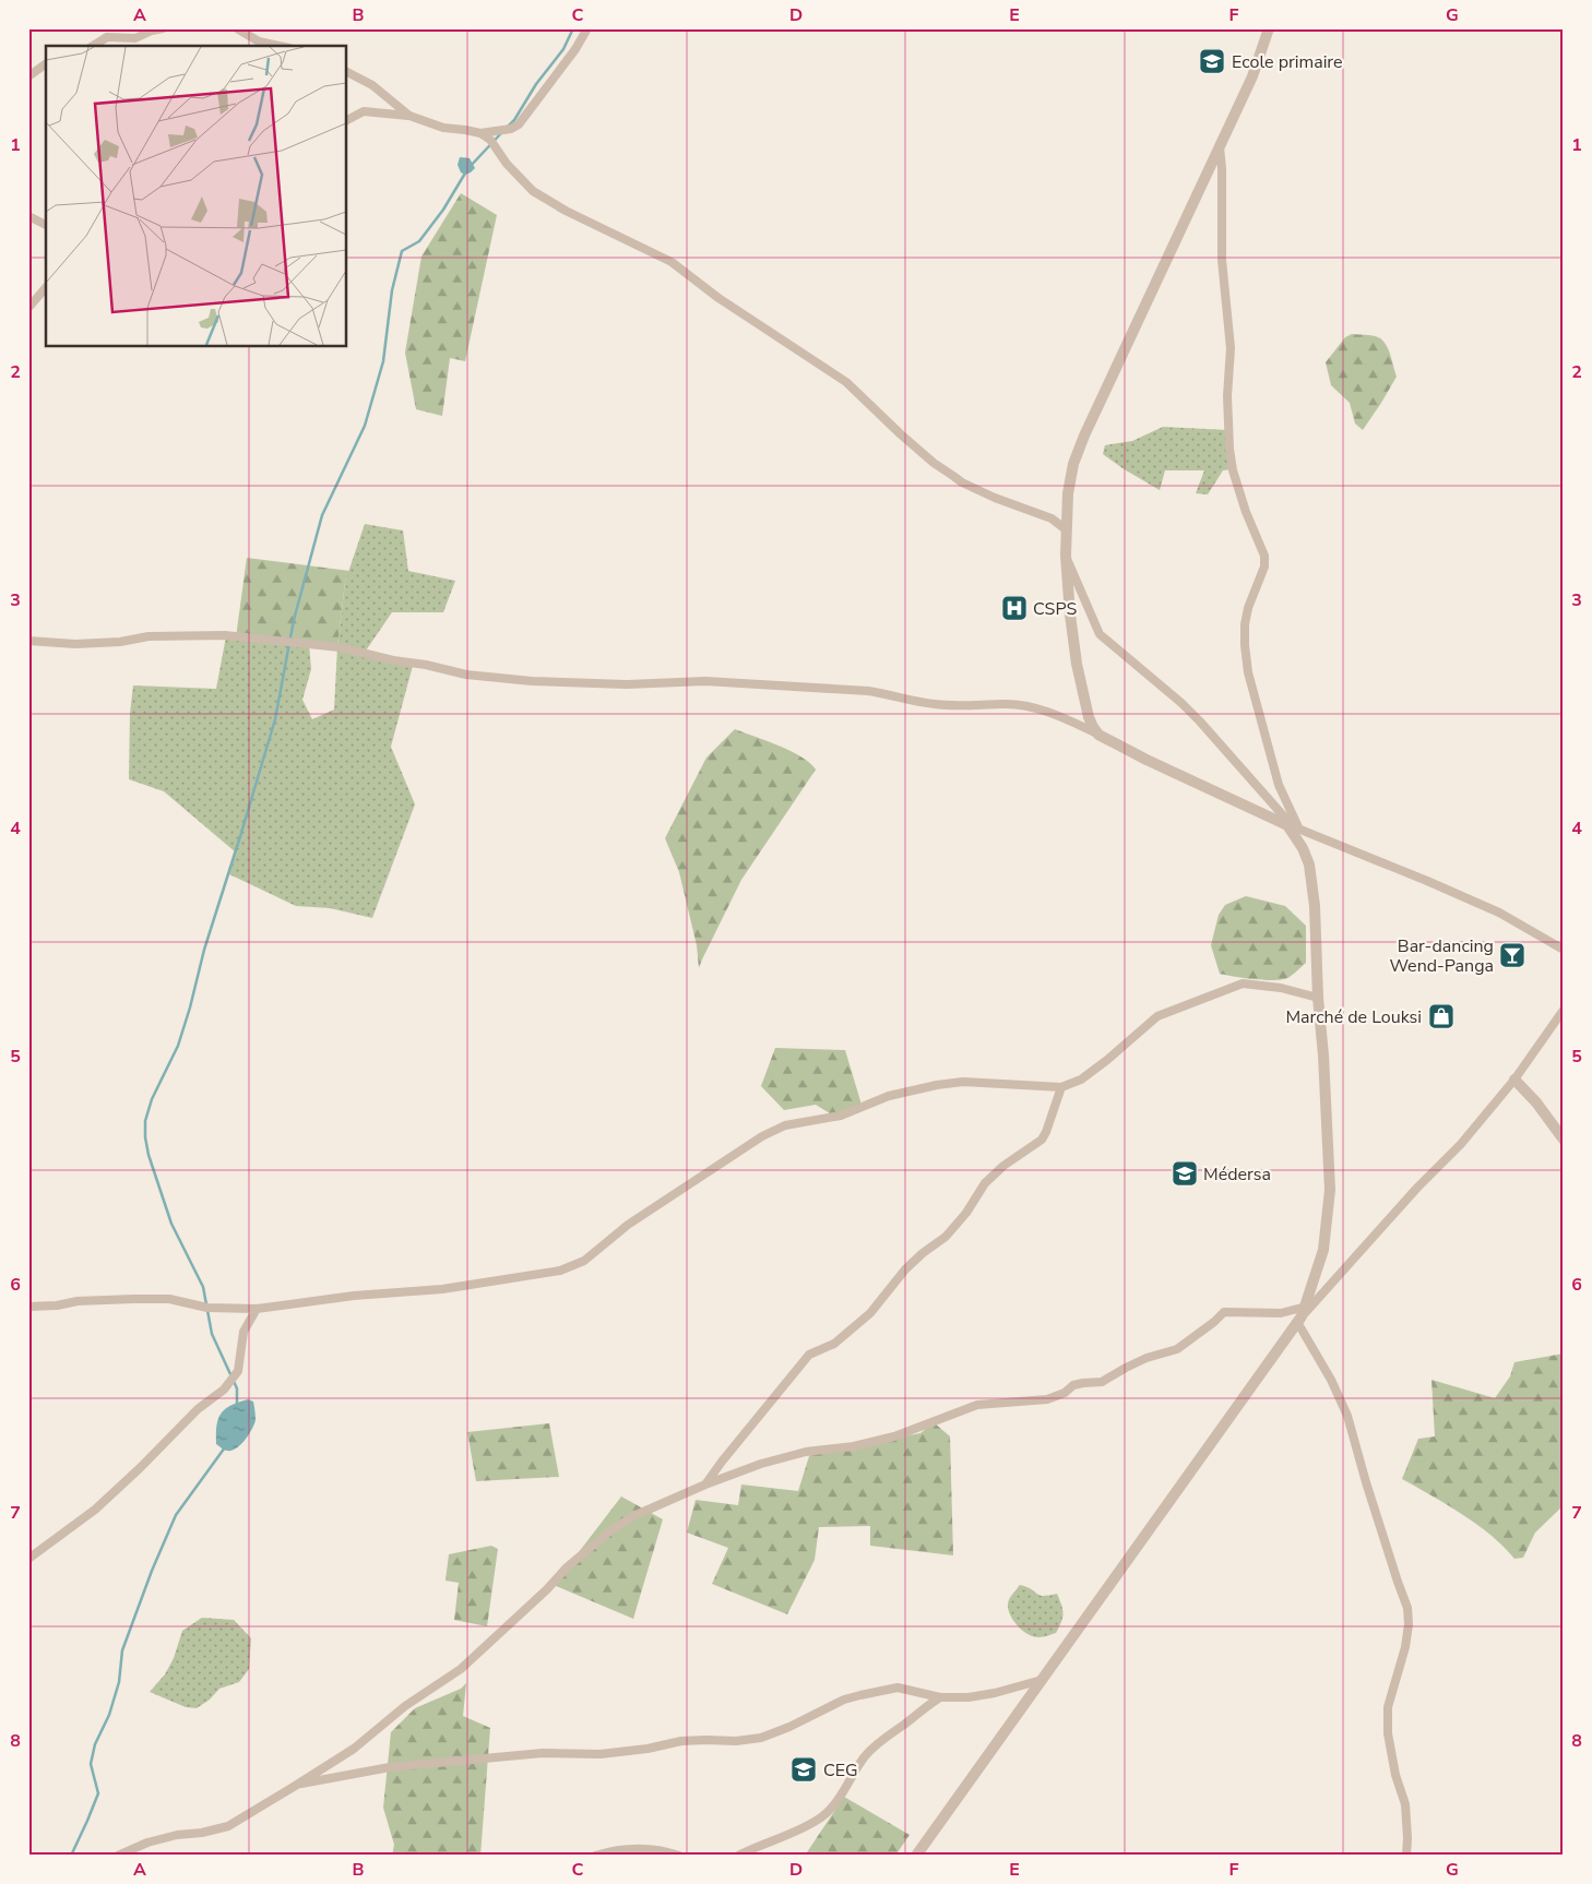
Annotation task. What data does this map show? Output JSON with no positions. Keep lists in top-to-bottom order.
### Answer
{
  "places": {
    "school or university": ["Ecole primaire", "Médersa", "CEG"],
    "hospital": ["CSPS"],
    "bar": ["Bar-dancing Wend-Panga"],
    "shop": ["Marché de Louksi"]
  },
  "grid": {
    "columns": [
      "A",
      "B",
      "C",
      "D",
      "E",
      "F",
      "G"
    ],
    "rows": [
      "1",
      "2",
      "3",
      "4",
      "5",
      "6",
      "7",
      "8"
    ]
  }
}
